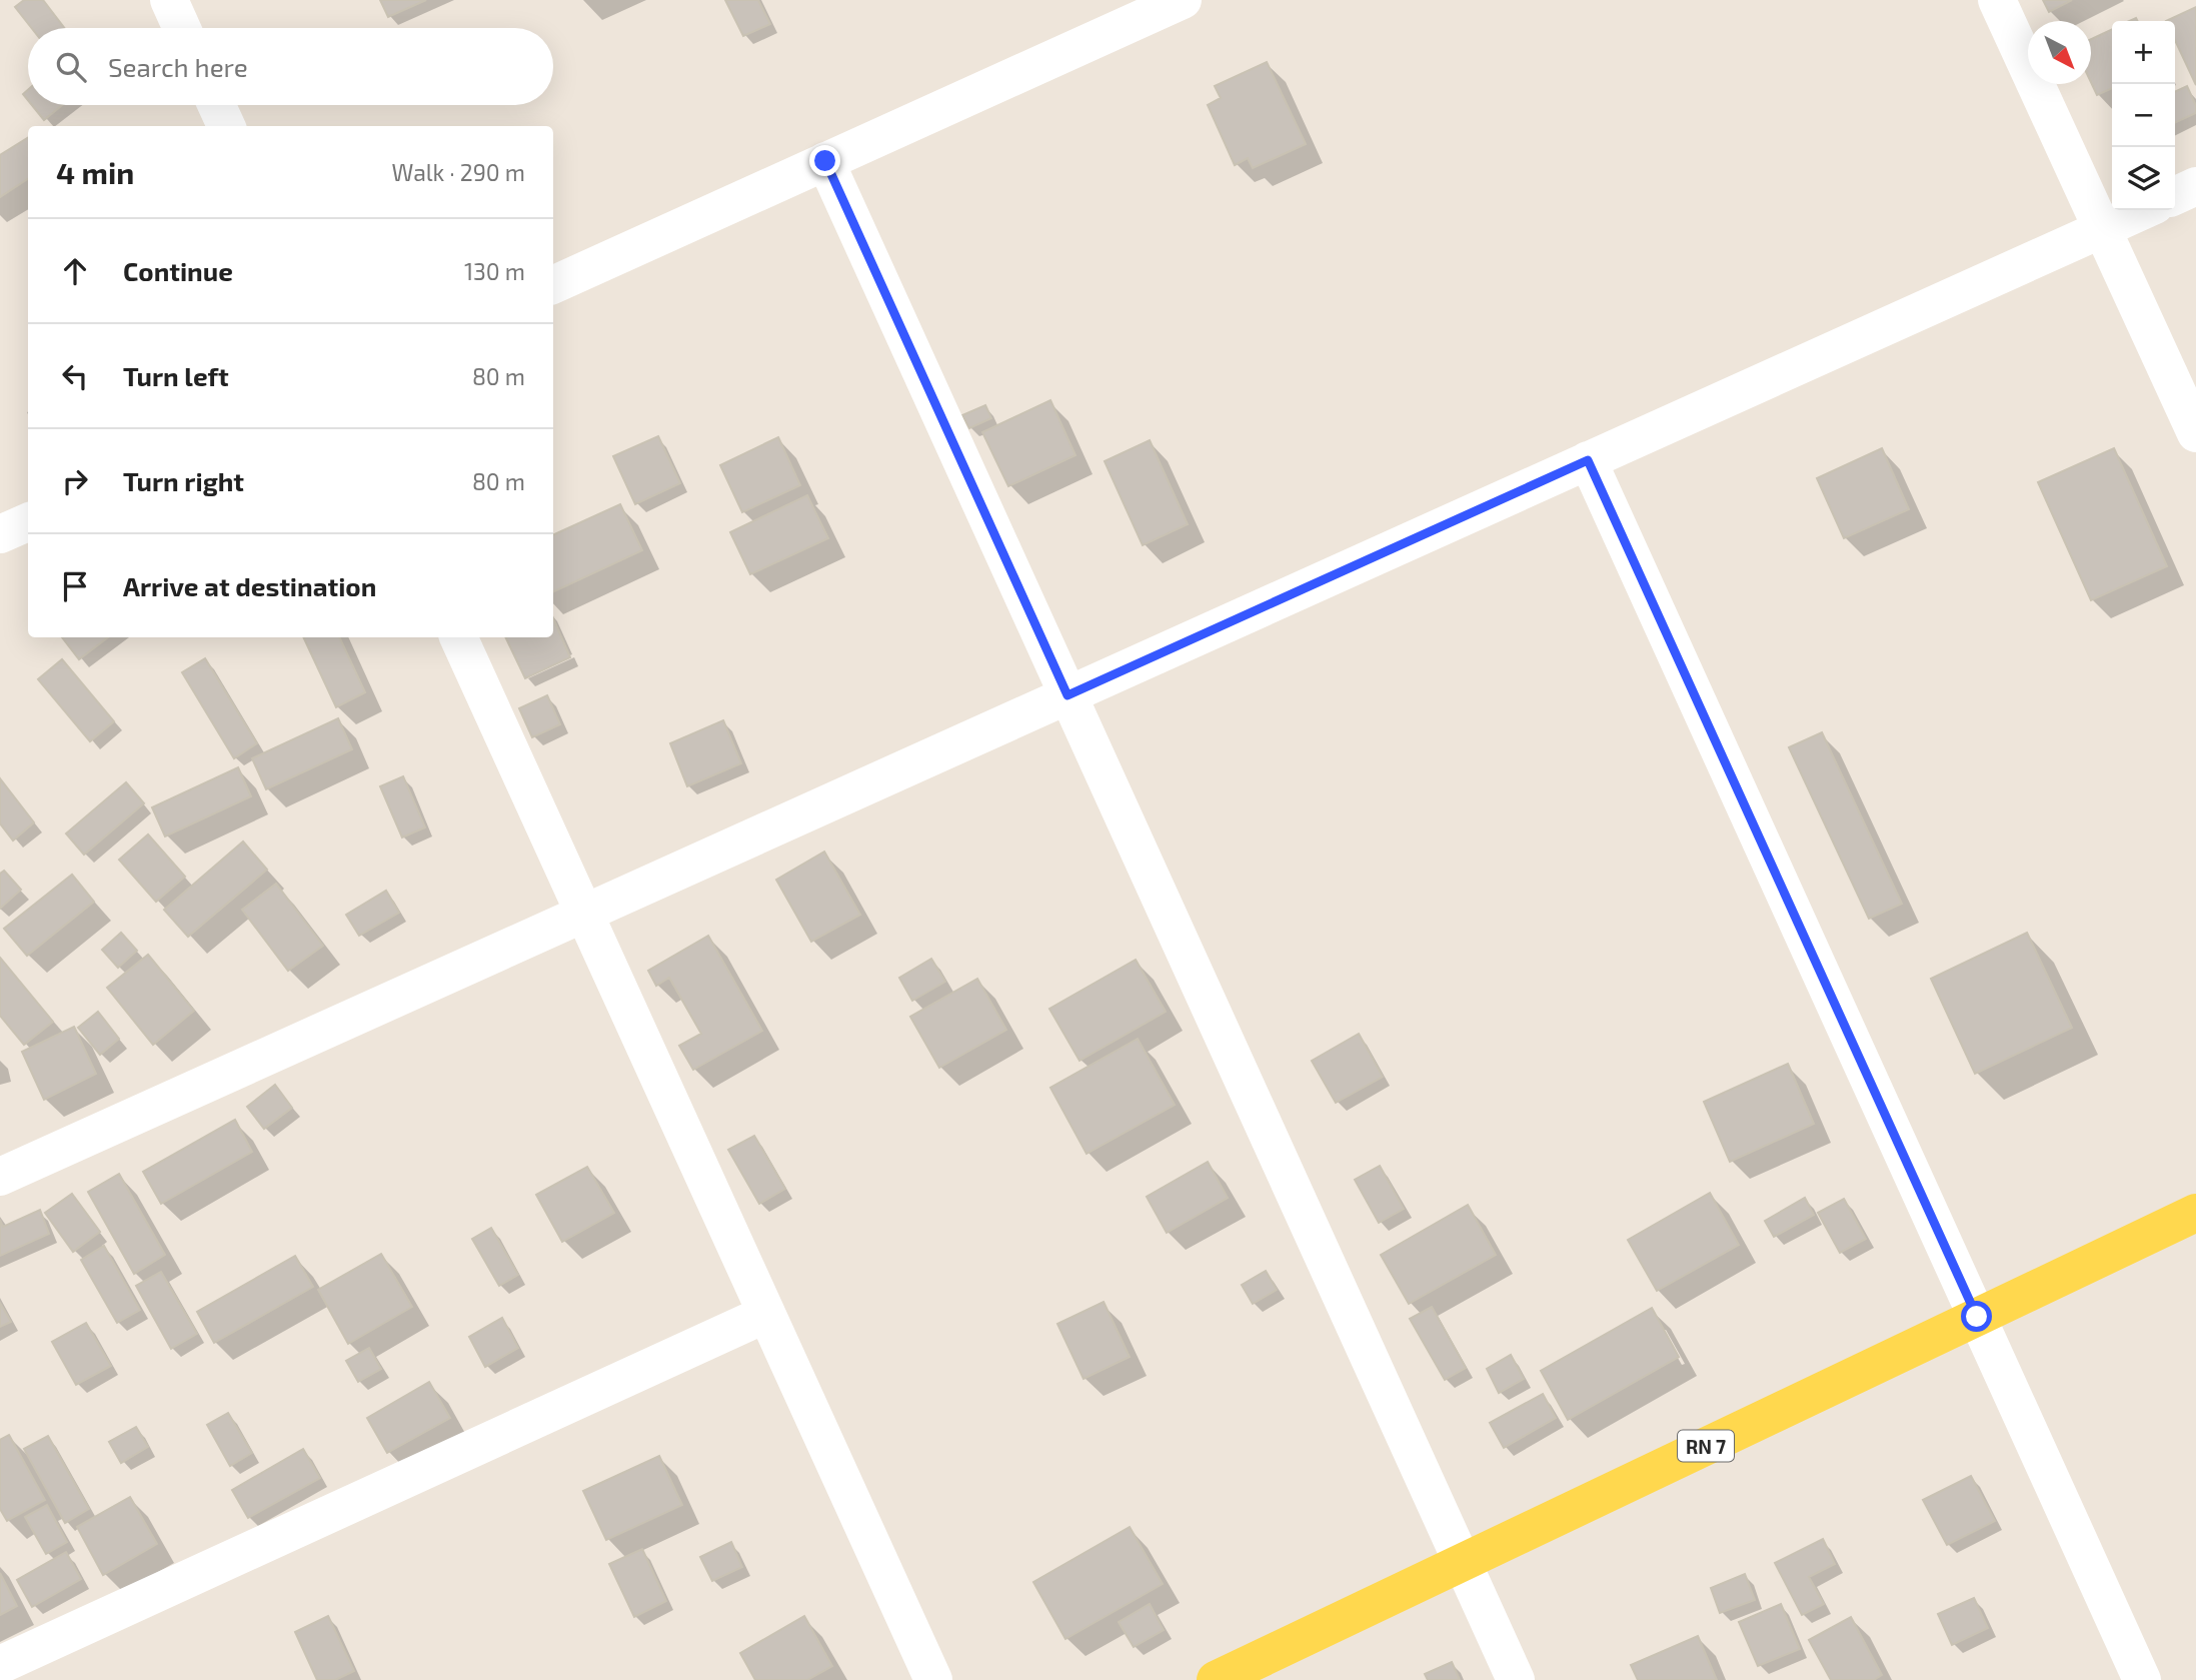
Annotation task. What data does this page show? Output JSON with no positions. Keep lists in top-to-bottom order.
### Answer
{
  "streets": {
    "main road": ["RN 7"]
  },
  "north": "bottom right",
  "page": {
    "map_buttons": ["+", "−"],
    "search": "Search here",
    "heading": ["4 min", "Walk · 290 m"],
    "list": [
      ["Continue", "130 m"],
      ["Turn left", "80 m"],
      ["Turn right", "80 m"],
      "Arrive at destination"
    ]
  }
}
